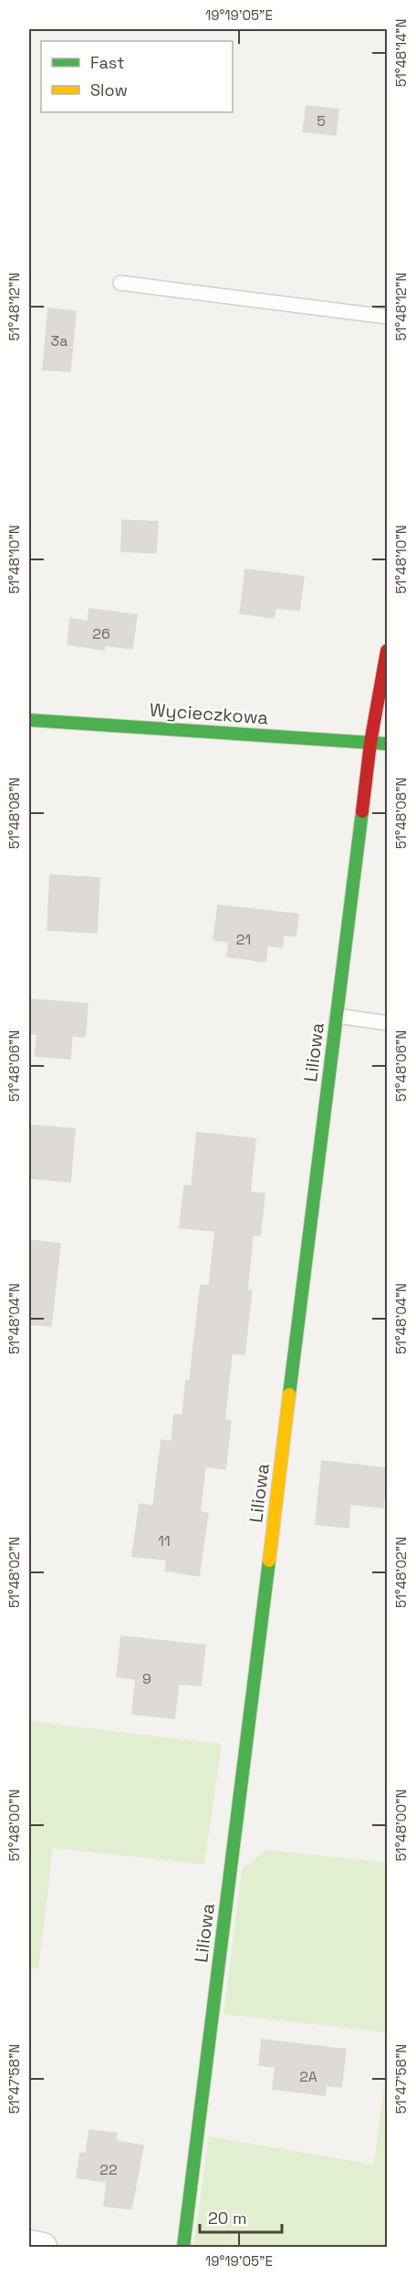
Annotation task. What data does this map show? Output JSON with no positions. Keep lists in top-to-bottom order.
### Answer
{
  "streets": {
    "street": ["Wycieczkowa", "Liliowa"]
  },
  "crossings": [
    ["Wycieczkowa", "Liliowa"]
  ],
  "house_numbers": [
    "5",
    "3a",
    "26",
    "21",
    "11",
    "9",
    "2A",
    "22"
  ],
  "legend": ["Fast", "Slow"],
  "scale_bar": "20 m",
  "coordinates": [
    "19°19'05\"E",
    "51°48'14\"N",
    "51°48'12\"N",
    "51°48'10\"N",
    "51°48'08\"N",
    "51°48'06\"N",
    "51°48'04\"N",
    "51°48'02\"N",
    "51°48'00\"N",
    "51°47'58\"N"
  ]
}
